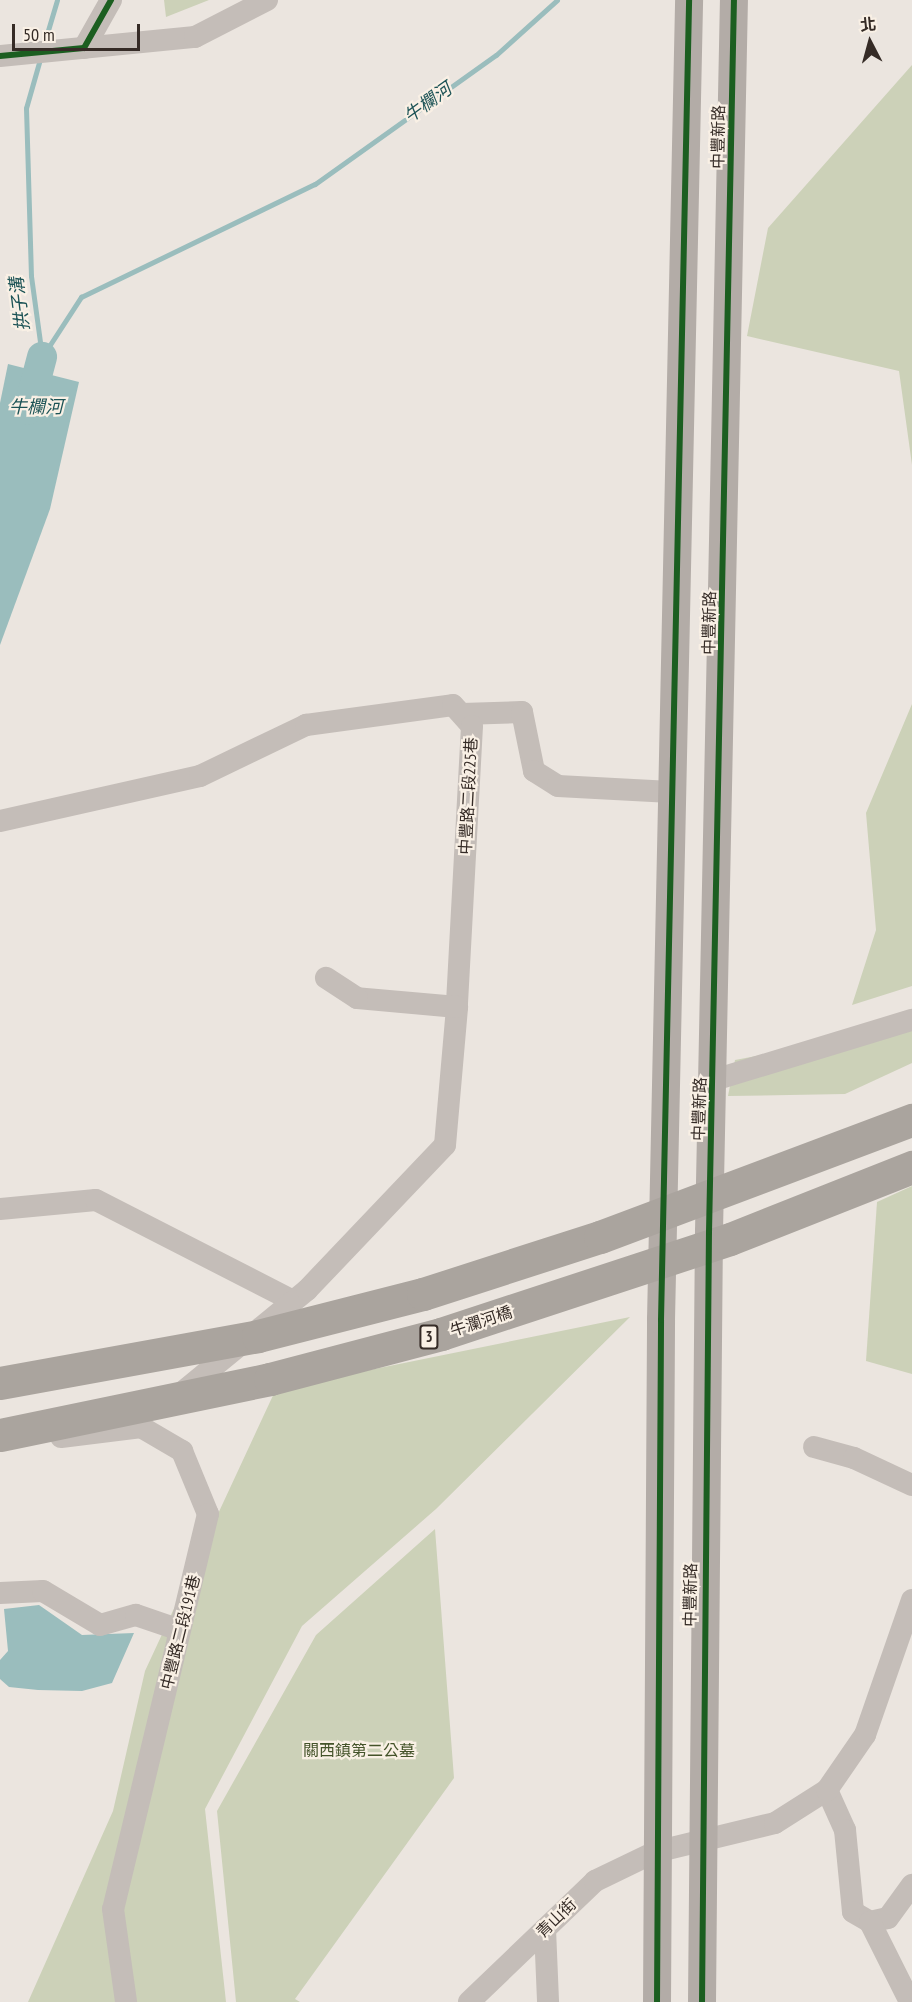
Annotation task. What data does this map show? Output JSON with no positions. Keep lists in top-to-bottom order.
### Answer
{
  "streets": {
    "highway": ["牛瀾河橋", "3"],
    "main road": ["中豐新路"],
    "street": ["中豐路二段225巷", "中豐路二段191巷", "青山街"]
  },
  "crossings": [
    ["中豐新路", "青山街"],
    ["中豐路二段225巷", "中豐路二段191巷"]
  ],
  "water": ["牛欄河", "拱子溝"],
  "parks": ["關西鎮第二公墓"],
  "scale_bar": "50 m",
  "north": "top"
}
